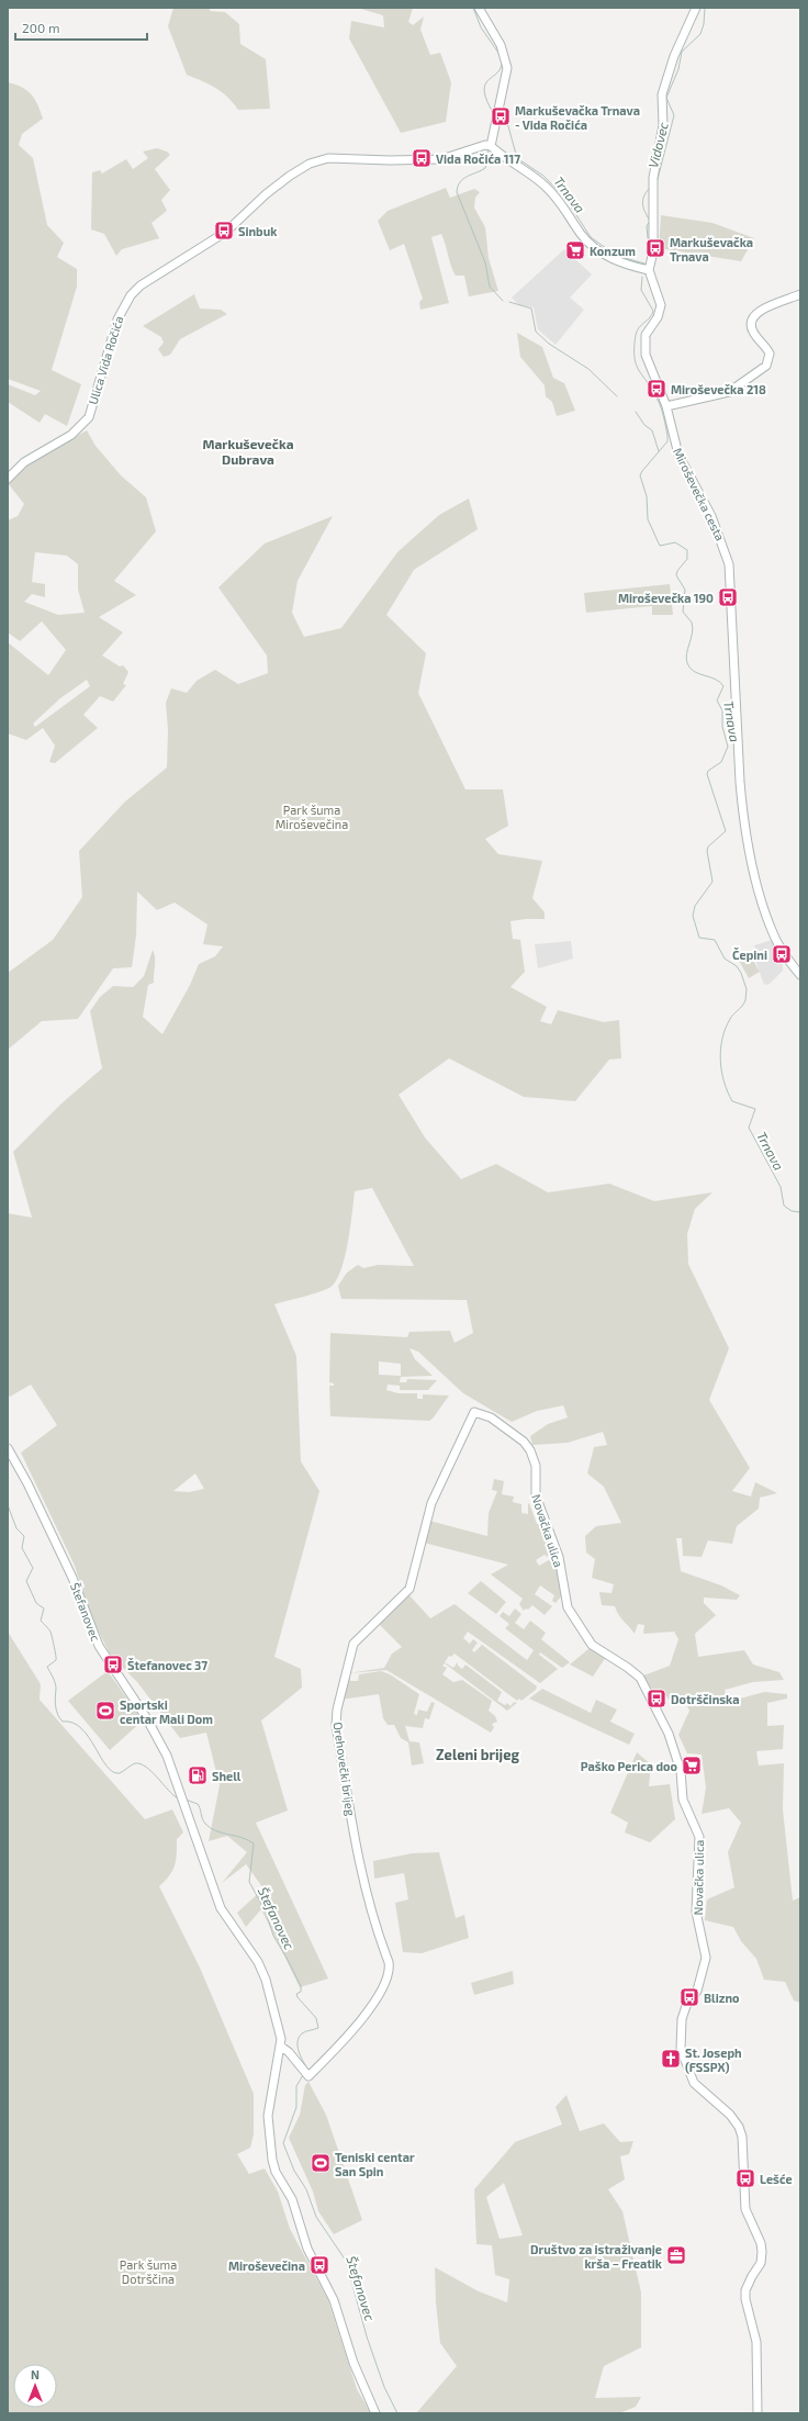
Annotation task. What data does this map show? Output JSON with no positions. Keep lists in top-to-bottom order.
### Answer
{
  "streets": {
    "street": [
      "Ulica Vida Ročića",
      "Miroševečka cesta",
      "Novačka ulica",
      "Štefanovec",
      "Orehovečki brijeg"
    ]
  },
  "crossings": [
    ["Novačka ulica", "Orehovečki brijeg"],
    ["Štefanovec", "Orehovečki brijeg"]
  ],
  "districts": ["Markuševečka Dubrava", "Zeleni brijeg"],
  "water": ["Vidovec", "Trnava", "Štefanovec"],
  "parks": ["Park šuma Miroševečina", "Park šuma Dotrščina"],
  "places": {
    "bus stop": [
      "Markuševačka Trnava - Vida Ročića",
      "Vida Ročića 117",
      "Sinbuk",
      "Markuševačka Trnava",
      "Miroševečka 218",
      "Miroševečka 190",
      "Čepini",
      "Štefanovec 37",
      "Dotrščinska",
      "Blizno",
      "Lešće",
      "Miroševečina"
    ],
    "supermarket": ["Konzum", "Paško Perica doo"],
    "sports": ["Sportski centar Mali Dom", "Teniski centar San Spin"],
    "fuel station": ["Shell"],
    "church": ["St. Joseph (FSSPX)"],
    "office": ["Društvo za istraživanje krša – Freatik"]
  },
  "scale_bar": "200 m",
  "north": "top"
}
